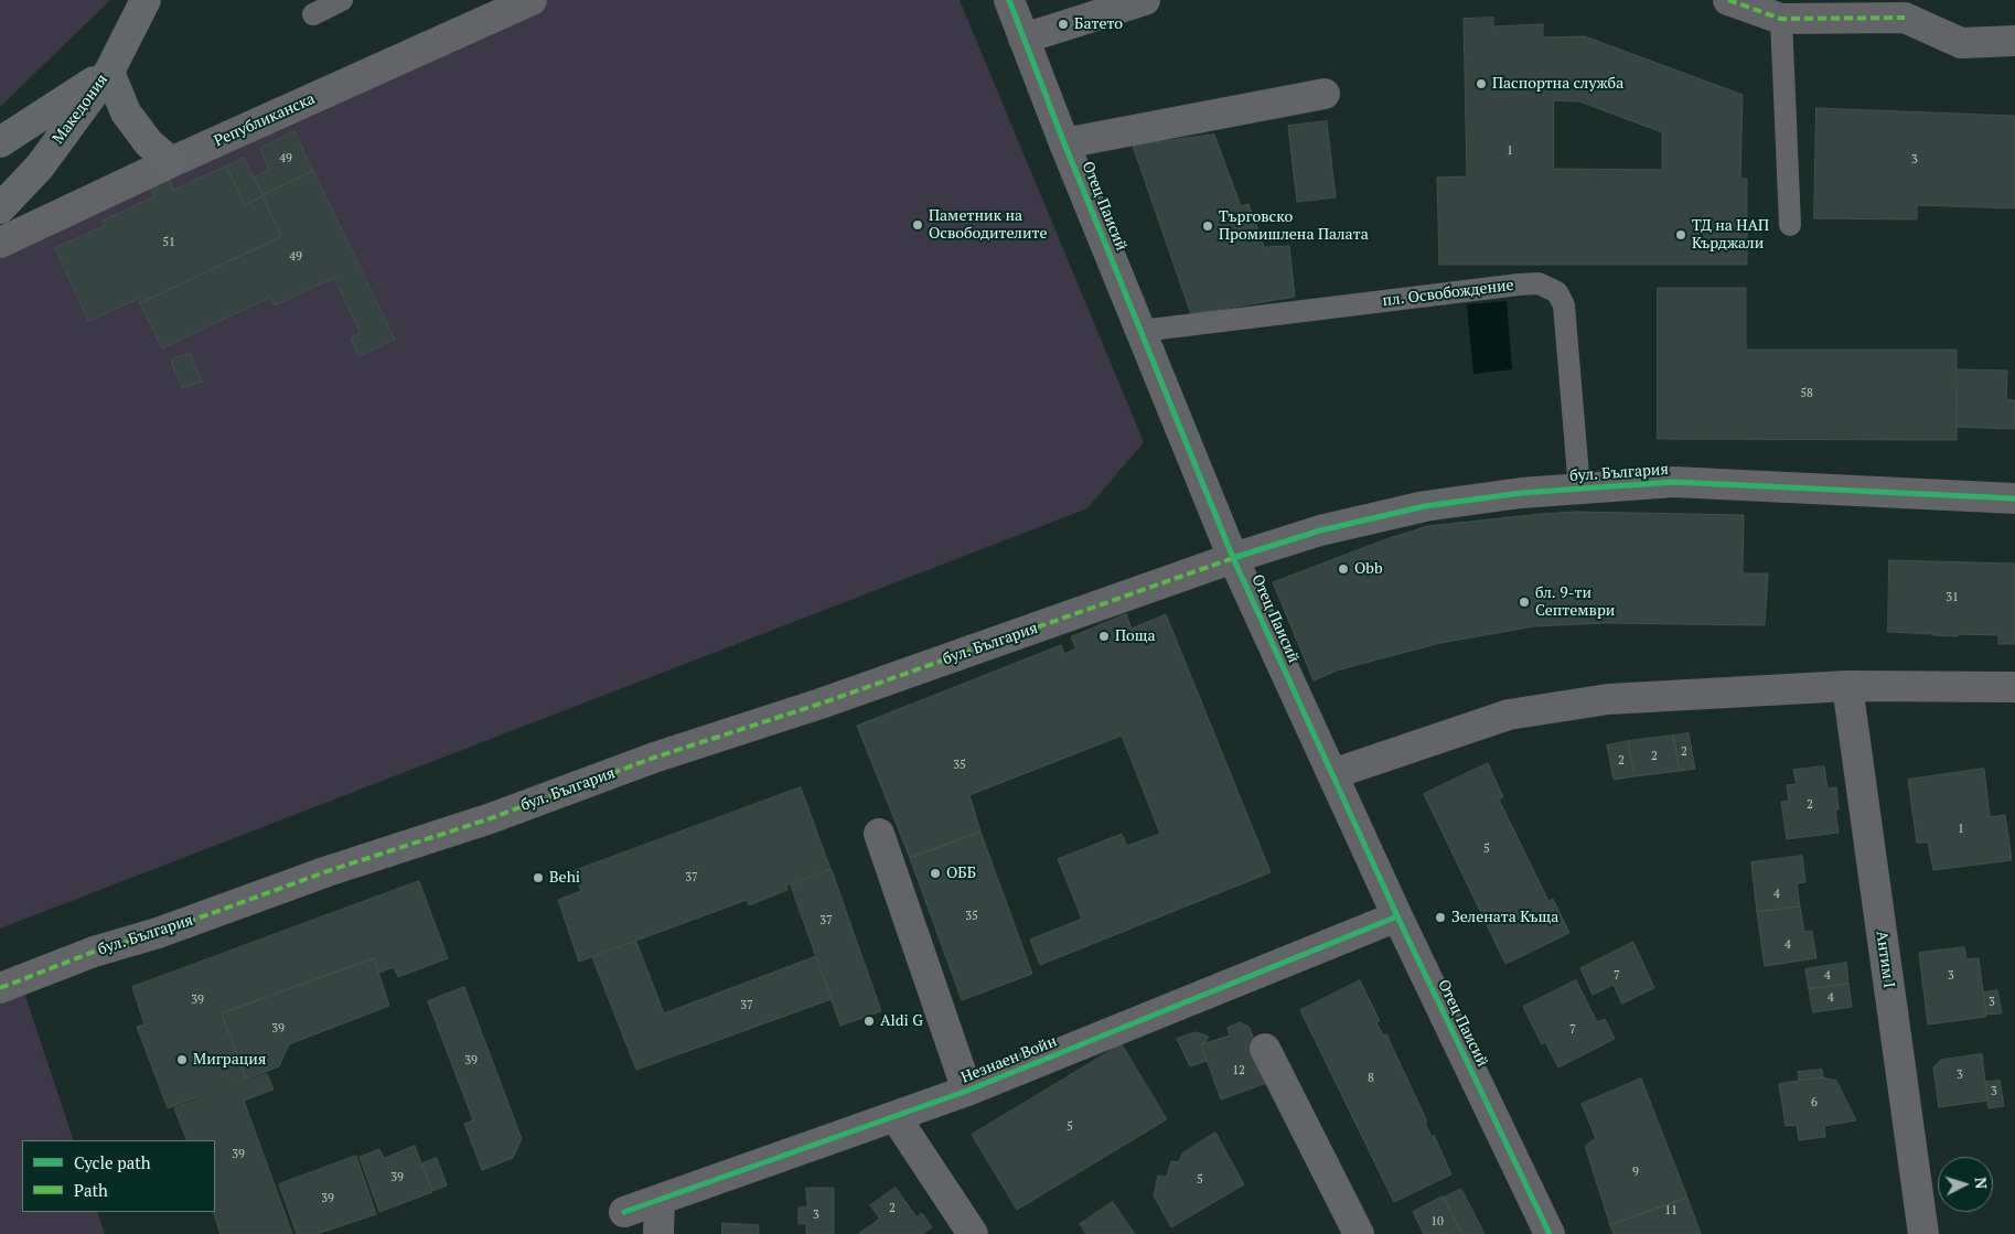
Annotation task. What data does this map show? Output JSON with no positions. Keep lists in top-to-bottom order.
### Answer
{
  "streets": {
    "main road": ["Македония"],
    "street": [
      "Републиканска",
      "Отец Паисий",
      "бул. България",
      "Антим I",
      "Незнаен Войн"
    ],
    "lane": ["пл. Освобождение"]
  },
  "crossings": [
    ["Отец Паисий", "пл. Освобождение"],
    ["Отец Паисий", "бул. България"],
    ["Отец Паисий", "Незнаен Войн"],
    ["пл. Освобождение", "бул. България"]
  ],
  "places": [
    "Батето",
    "Паспортна служба",
    "Паметник на Освободителите",
    "Търговско Промишлена Палата",
    "ТД на НАП Кърджали",
    "Obb",
    "бл. 9-ти Септември",
    "Поща",
    "ОББ",
    "Behi",
    "Зелената Къща",
    "Aldi G",
    "Миграция"
  ],
  "house_numbers": [
    "1",
    "49",
    "3",
    "51",
    "49",
    "58",
    "31",
    "2",
    "2",
    "2",
    "35",
    "2",
    "1",
    "5",
    "37",
    "4",
    "35",
    "37",
    "4",
    "7",
    "4",
    "3",
    "4",
    "39",
    "3",
    "37",
    "39",
    "7",
    "39",
    "12",
    "3",
    "8",
    "3",
    "6",
    "5",
    "39",
    "9",
    "39",
    "5",
    "39",
    "2",
    "11",
    "3",
    "10"
  ],
  "legend": ["Cycle path", "Path"],
  "north": "right"
}
